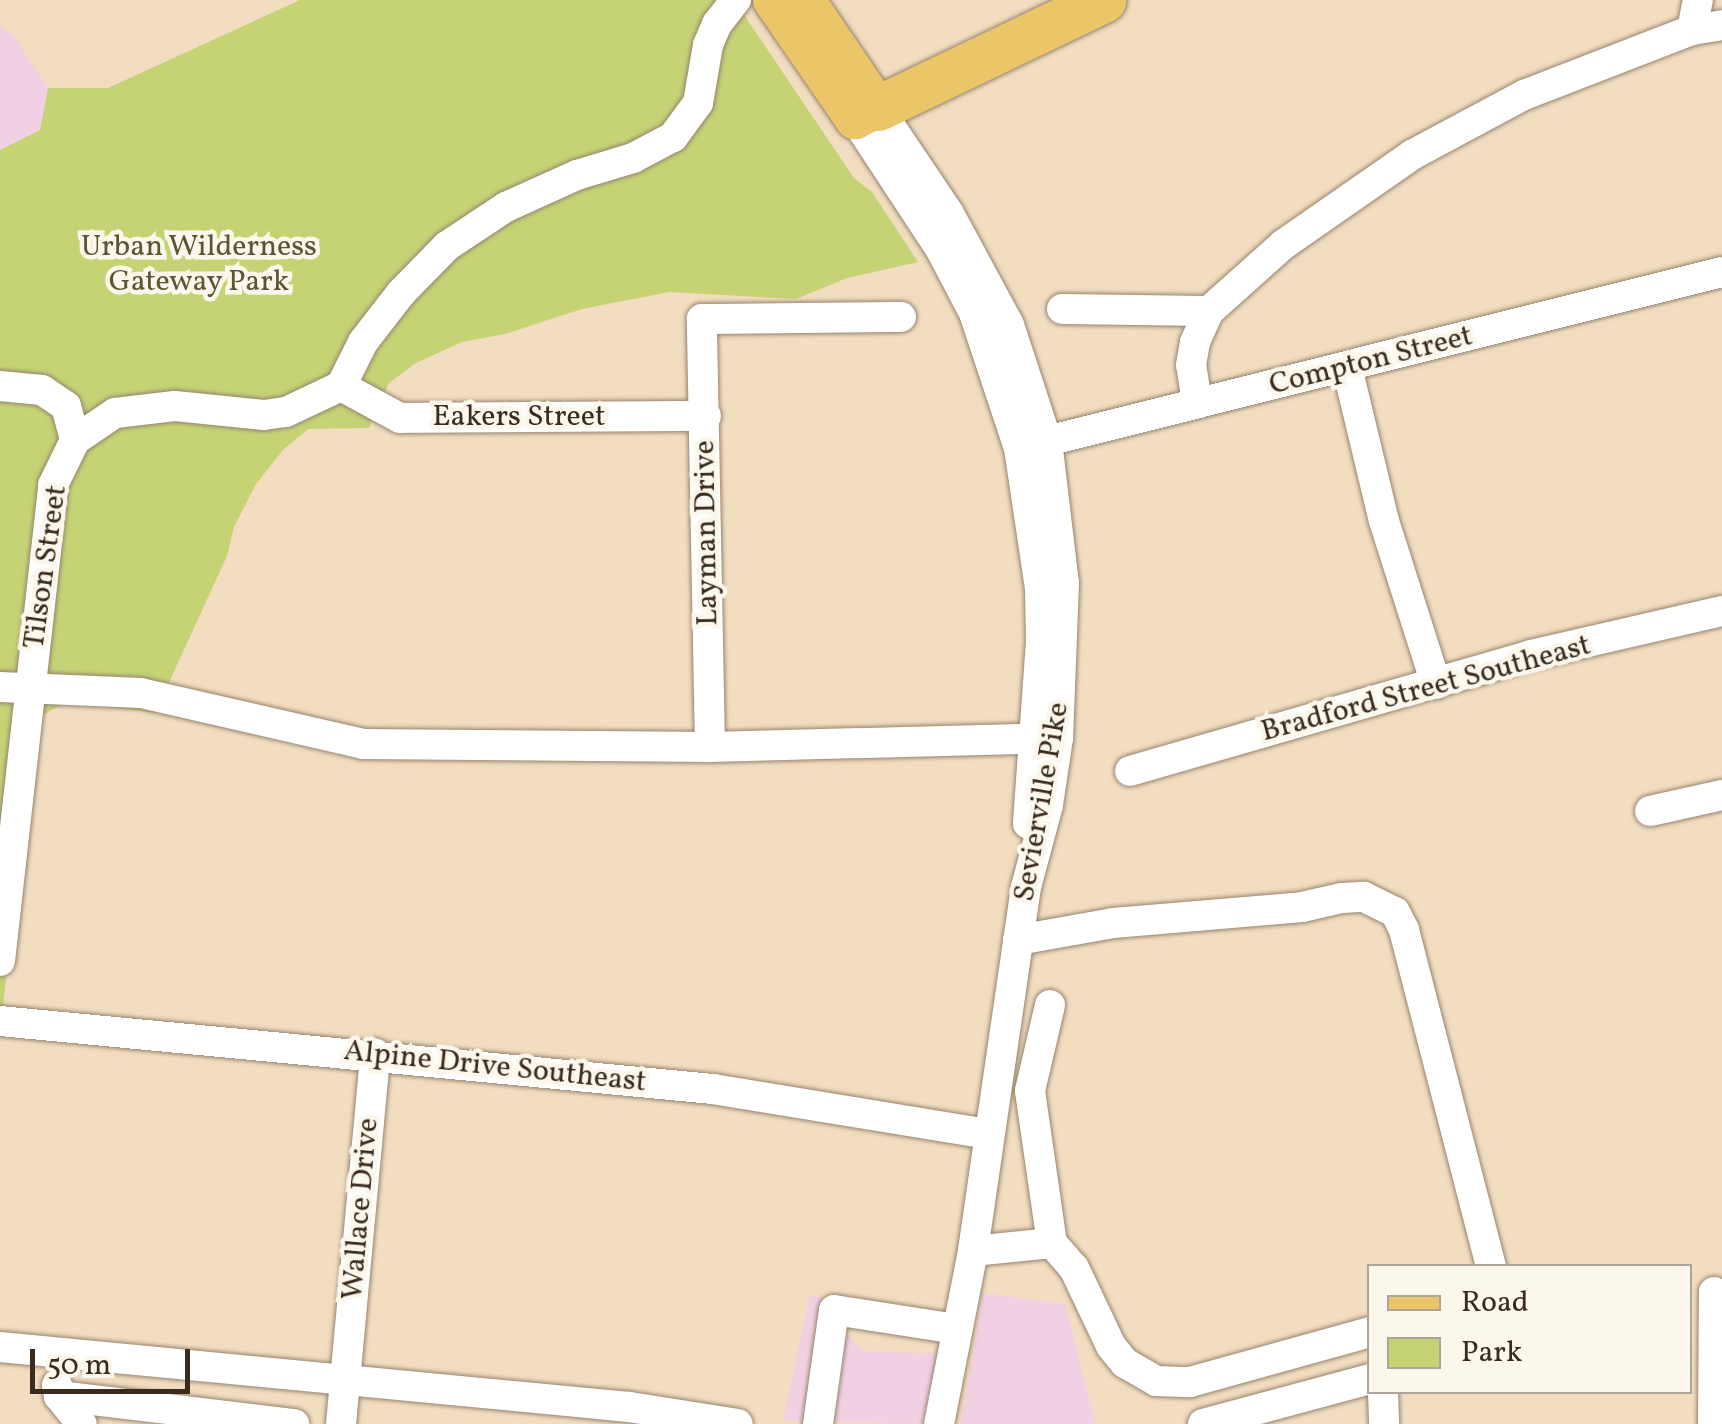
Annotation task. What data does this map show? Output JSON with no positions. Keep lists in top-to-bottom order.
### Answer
{
  "streets": {
    "main road": ["Sevierville Pike"],
    "street": [
      "Compton Street",
      "Eakers Street",
      "Layman Drive",
      "Tilson Street",
      "Bradford Street Southeast",
      "Alpine Drive Southeast",
      "Wallace Drive"
    ]
  },
  "crossings": [
    ["Compton Street", "Sevierville Pike"],
    ["Eakers Street", "Layman Drive"],
    ["Sevierville Pike", "Alpine Drive Southeast"],
    ["Alpine Drive Southeast", "Wallace Drive"]
  ],
  "parks": ["Urban Wilderness Gateway Park"],
  "legend": ["Road", "Park"],
  "scale_bar": "50 m"
}
